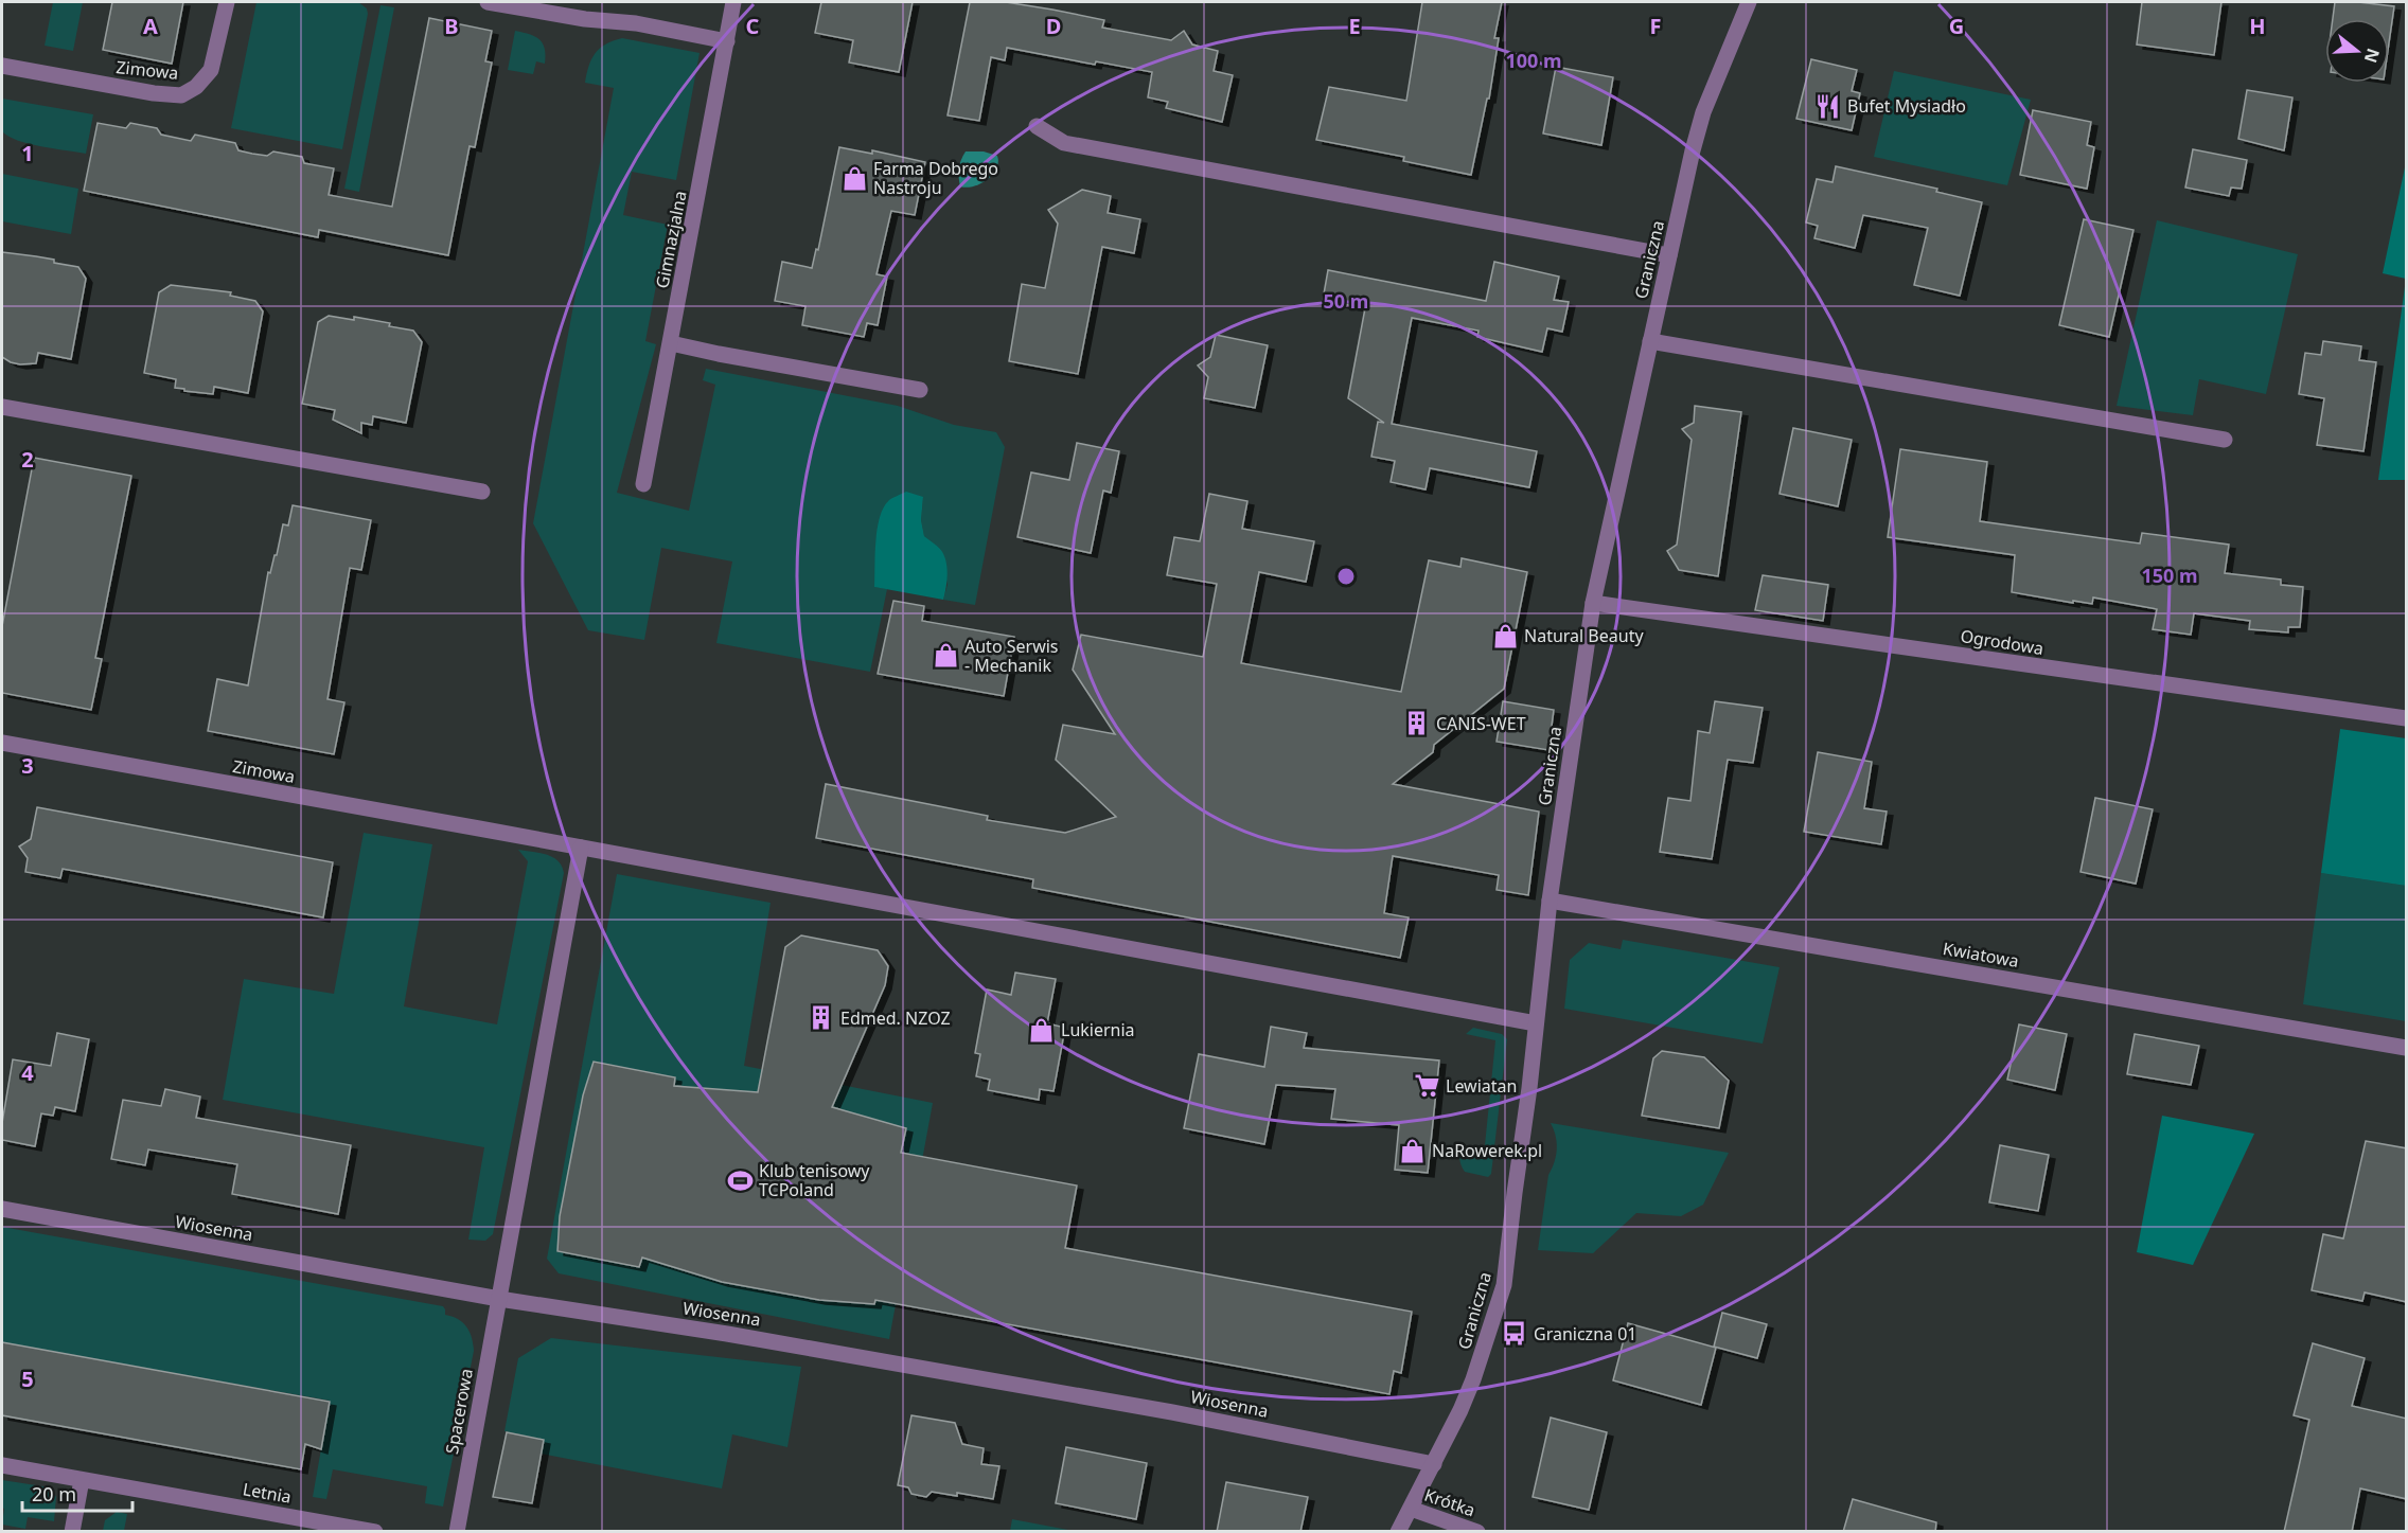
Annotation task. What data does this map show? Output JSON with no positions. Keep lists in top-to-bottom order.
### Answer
{
  "streets": {
    "street": [
      "Zimowa",
      "Gimnazjalna",
      "Graniczna",
      "Ogrodowa",
      "Kwiatowa",
      "Wiosenna",
      "Spacerowa",
      "Letnia",
      "Krótka"
    ]
  },
  "crossings": [
    ["Zimowa", "Graniczna"],
    ["Zimowa", "Spacerowa"],
    ["Graniczna", "Ogrodowa"],
    ["Graniczna", "Kwiatowa"],
    ["Graniczna", "Wiosenna"],
    ["Graniczna", "Krótka"],
    ["Wiosenna", "Spacerowa"]
  ],
  "places": {
    "restaurant": ["Bufet Mysiadło"],
    "shop": [
      "Farma Dobrego Nastroju",
      "Natural Beauty",
      "Auto Serwis - Mechanik",
      "Lukiernia",
      "NaRowerek.pl"
    ],
    "building": ["CANIS-WET", "Edmed. NZOZ"],
    "supermarket": ["Lewiatan"],
    "sports": ["Klub tenisowy TCPoland"],
    "bus stop": ["Graniczna 01"]
  },
  "scale_bar": "20 m",
  "north": "right",
  "grid": {
    "columns": [
      "A",
      "B",
      "C",
      "D",
      "E",
      "F",
      "G",
      "H"
    ],
    "rows": [
      "1",
      "2",
      "3",
      "4",
      "5"
    ]
  },
  "rings": ["100 m", "50 m", "150 m"]
}
